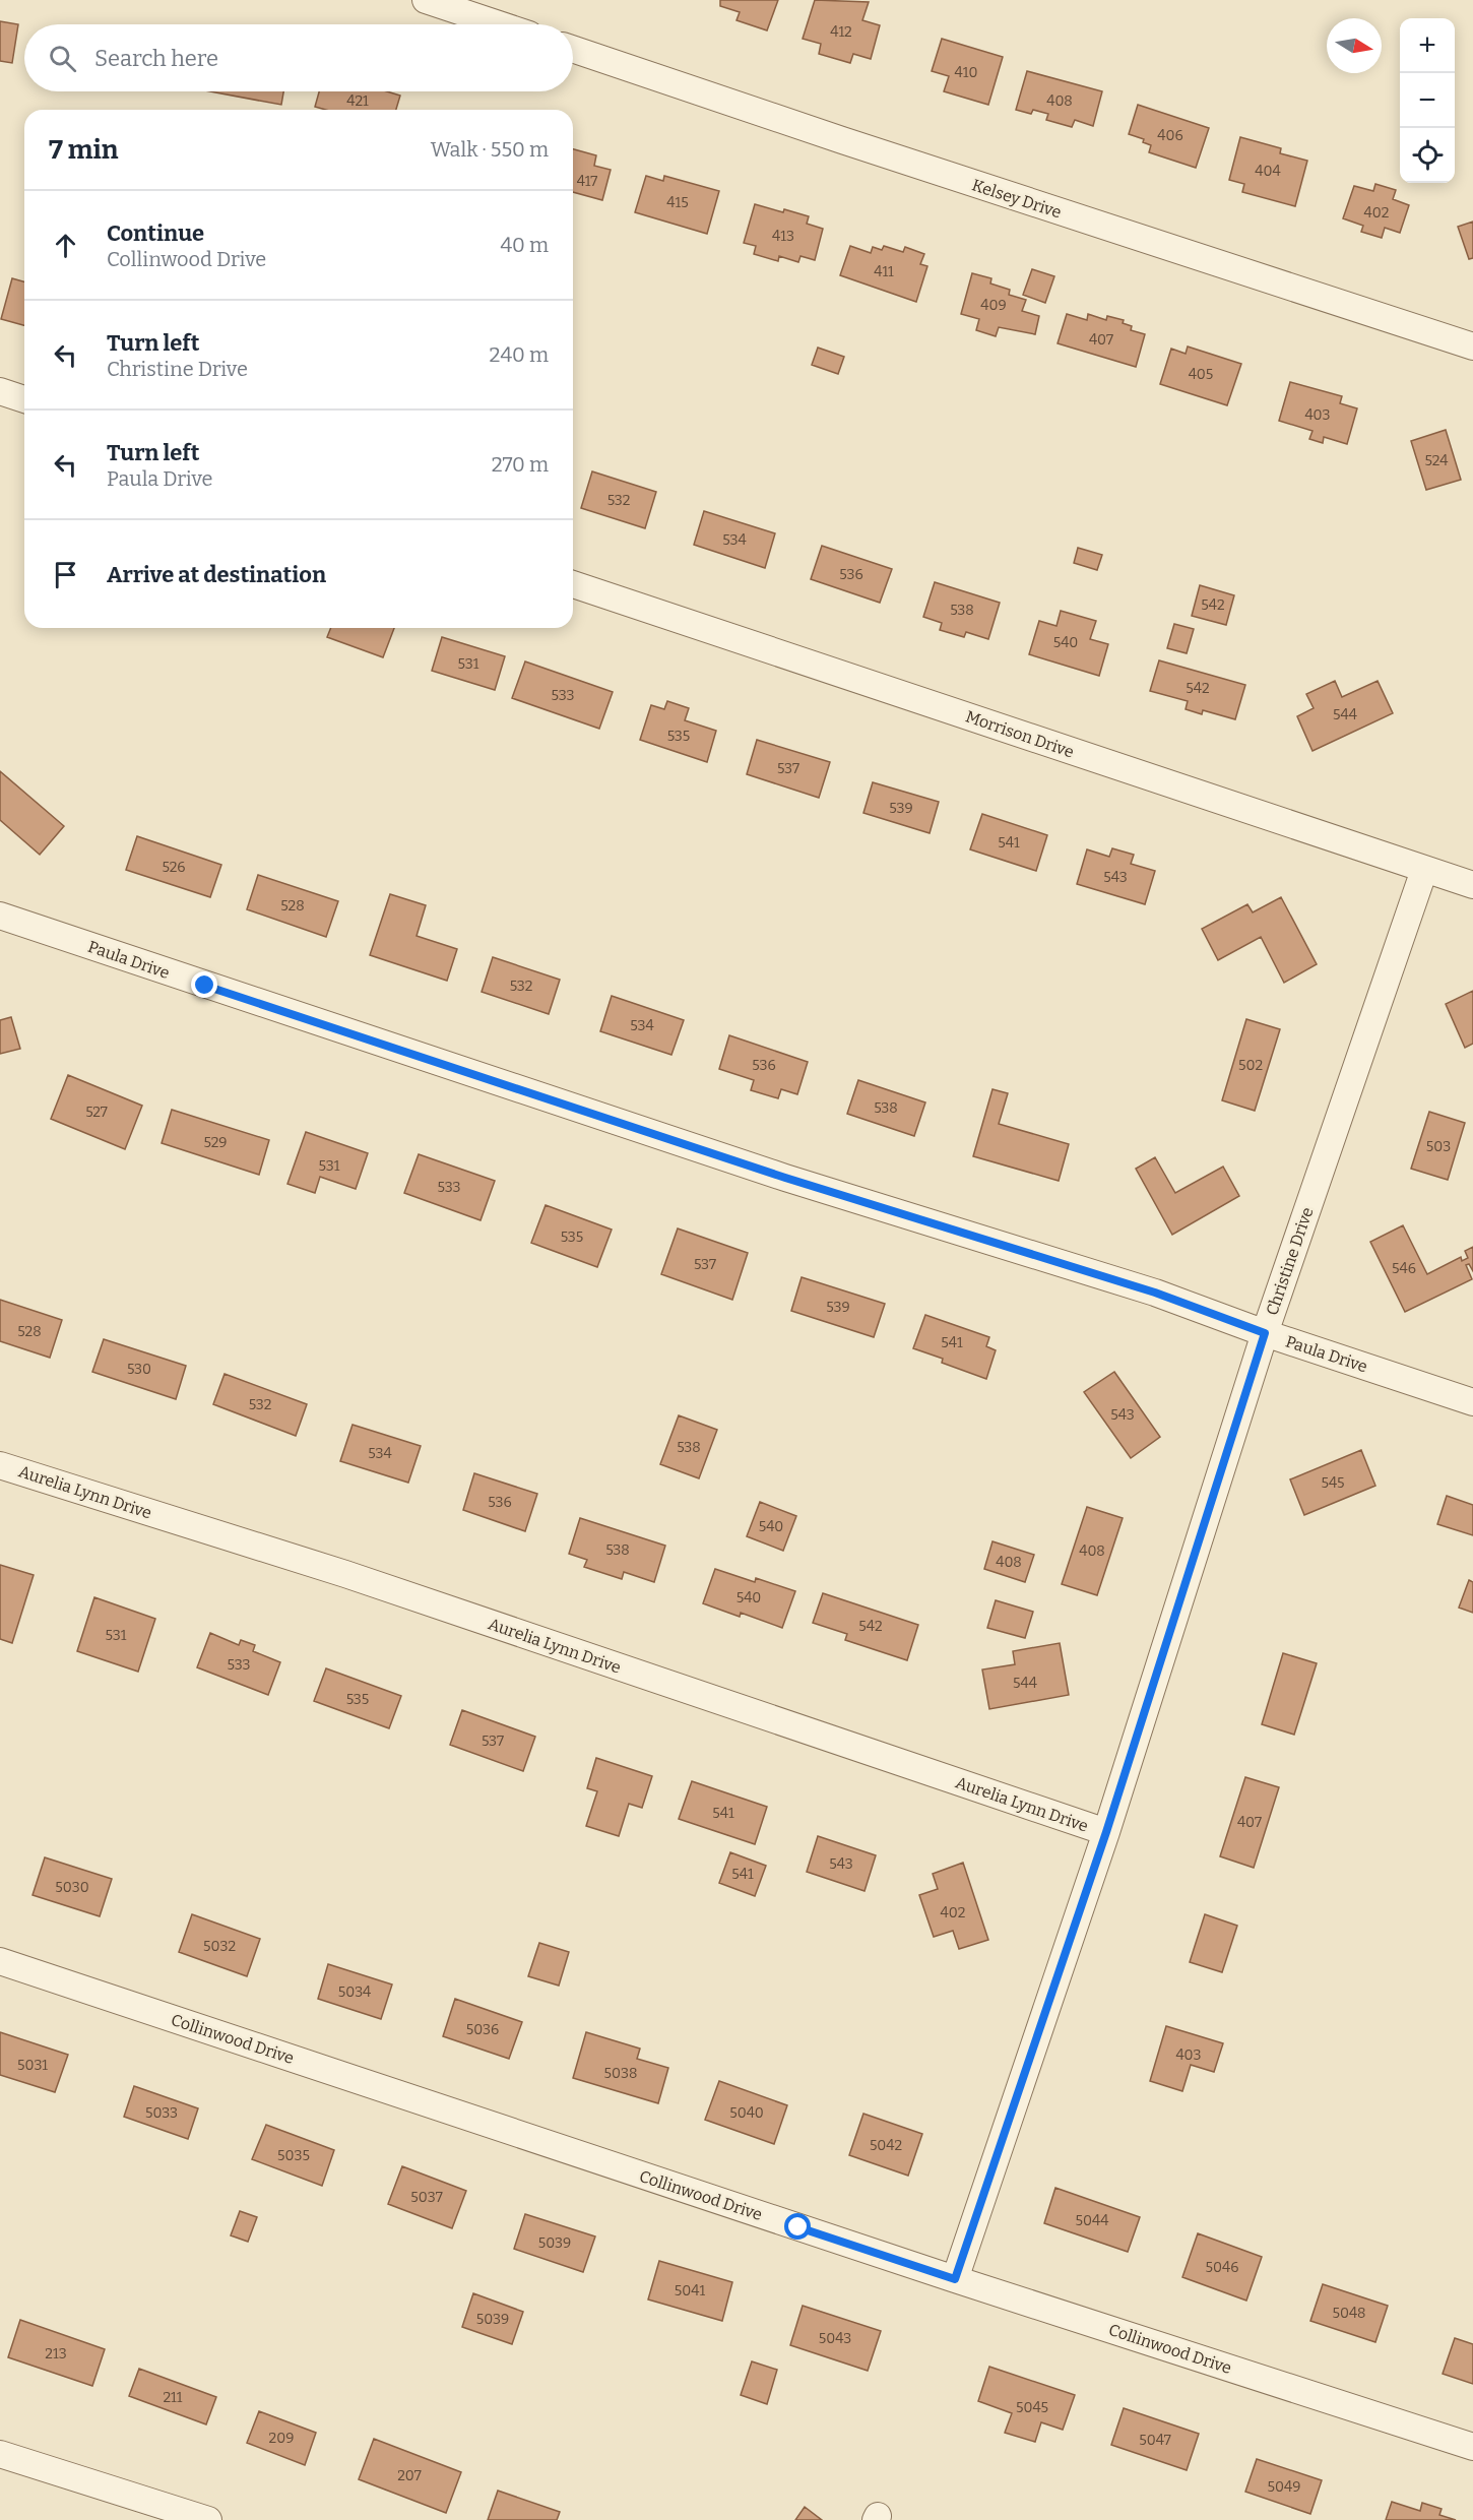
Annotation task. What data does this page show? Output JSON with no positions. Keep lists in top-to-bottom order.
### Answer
{
  "streets": {
    "street": [
      "Kelsey Drive",
      "Morrison Drive",
      "Paula Drive",
      "Christine Drive",
      "Aurelia Lynn Drive",
      "Collinwood Drive"
    ]
  },
  "crossings": [
    ["Morrison Drive", "Christine Drive"],
    ["Paula Drive", "Christine Drive"],
    ["Christine Drive", "Aurelia Lynn Drive"],
    ["Christine Drive", "Collinwood Drive"]
  ],
  "house_numbers": [
    "412",
    "410",
    "421",
    "408",
    "406",
    "404",
    "417",
    "415",
    "402",
    "413",
    "411",
    "409",
    "407",
    "405",
    "403",
    "524",
    "532",
    "534",
    "536",
    "542",
    "538",
    "540",
    "531",
    "542",
    "533",
    "544",
    "535",
    "537",
    "539",
    "541",
    "526",
    "543",
    "528",
    "532",
    "534",
    "536",
    "502",
    "538",
    "527",
    "529",
    "503",
    "531",
    "533",
    "535",
    "537",
    "546",
    "539",
    "528",
    "541",
    "530",
    "532",
    "543",
    "538",
    "534",
    "545",
    "536",
    "540",
    "538",
    "408",
    "408",
    "540",
    "542",
    "531",
    "533",
    "544",
    "535",
    "537",
    "541",
    "407",
    "543",
    "541",
    "5030",
    "402",
    "5032",
    "5034",
    "5036",
    "403",
    "5031",
    "5038",
    "5033",
    "5040",
    "5042",
    "5035",
    "5037",
    "5044",
    "5039",
    "5046",
    "5041",
    "5048",
    "5039",
    "5043",
    "213",
    "211",
    "5045",
    "209",
    "5047",
    "207",
    "5049"
  ],
  "north": "right",
  "page": {
    "map_buttons": ["+", "−"],
    "search": "Search here",
    "heading": ["7 min", "Walk · 550 m"],
    "list": [
      ["Continue", "Collinwood Drive", "40 m"],
      ["Turn left", "Christine Drive", "240 m"],
      ["Turn left", "Paula Drive", "270 m"],
      "Arrive at destination"
    ]
  }
}
